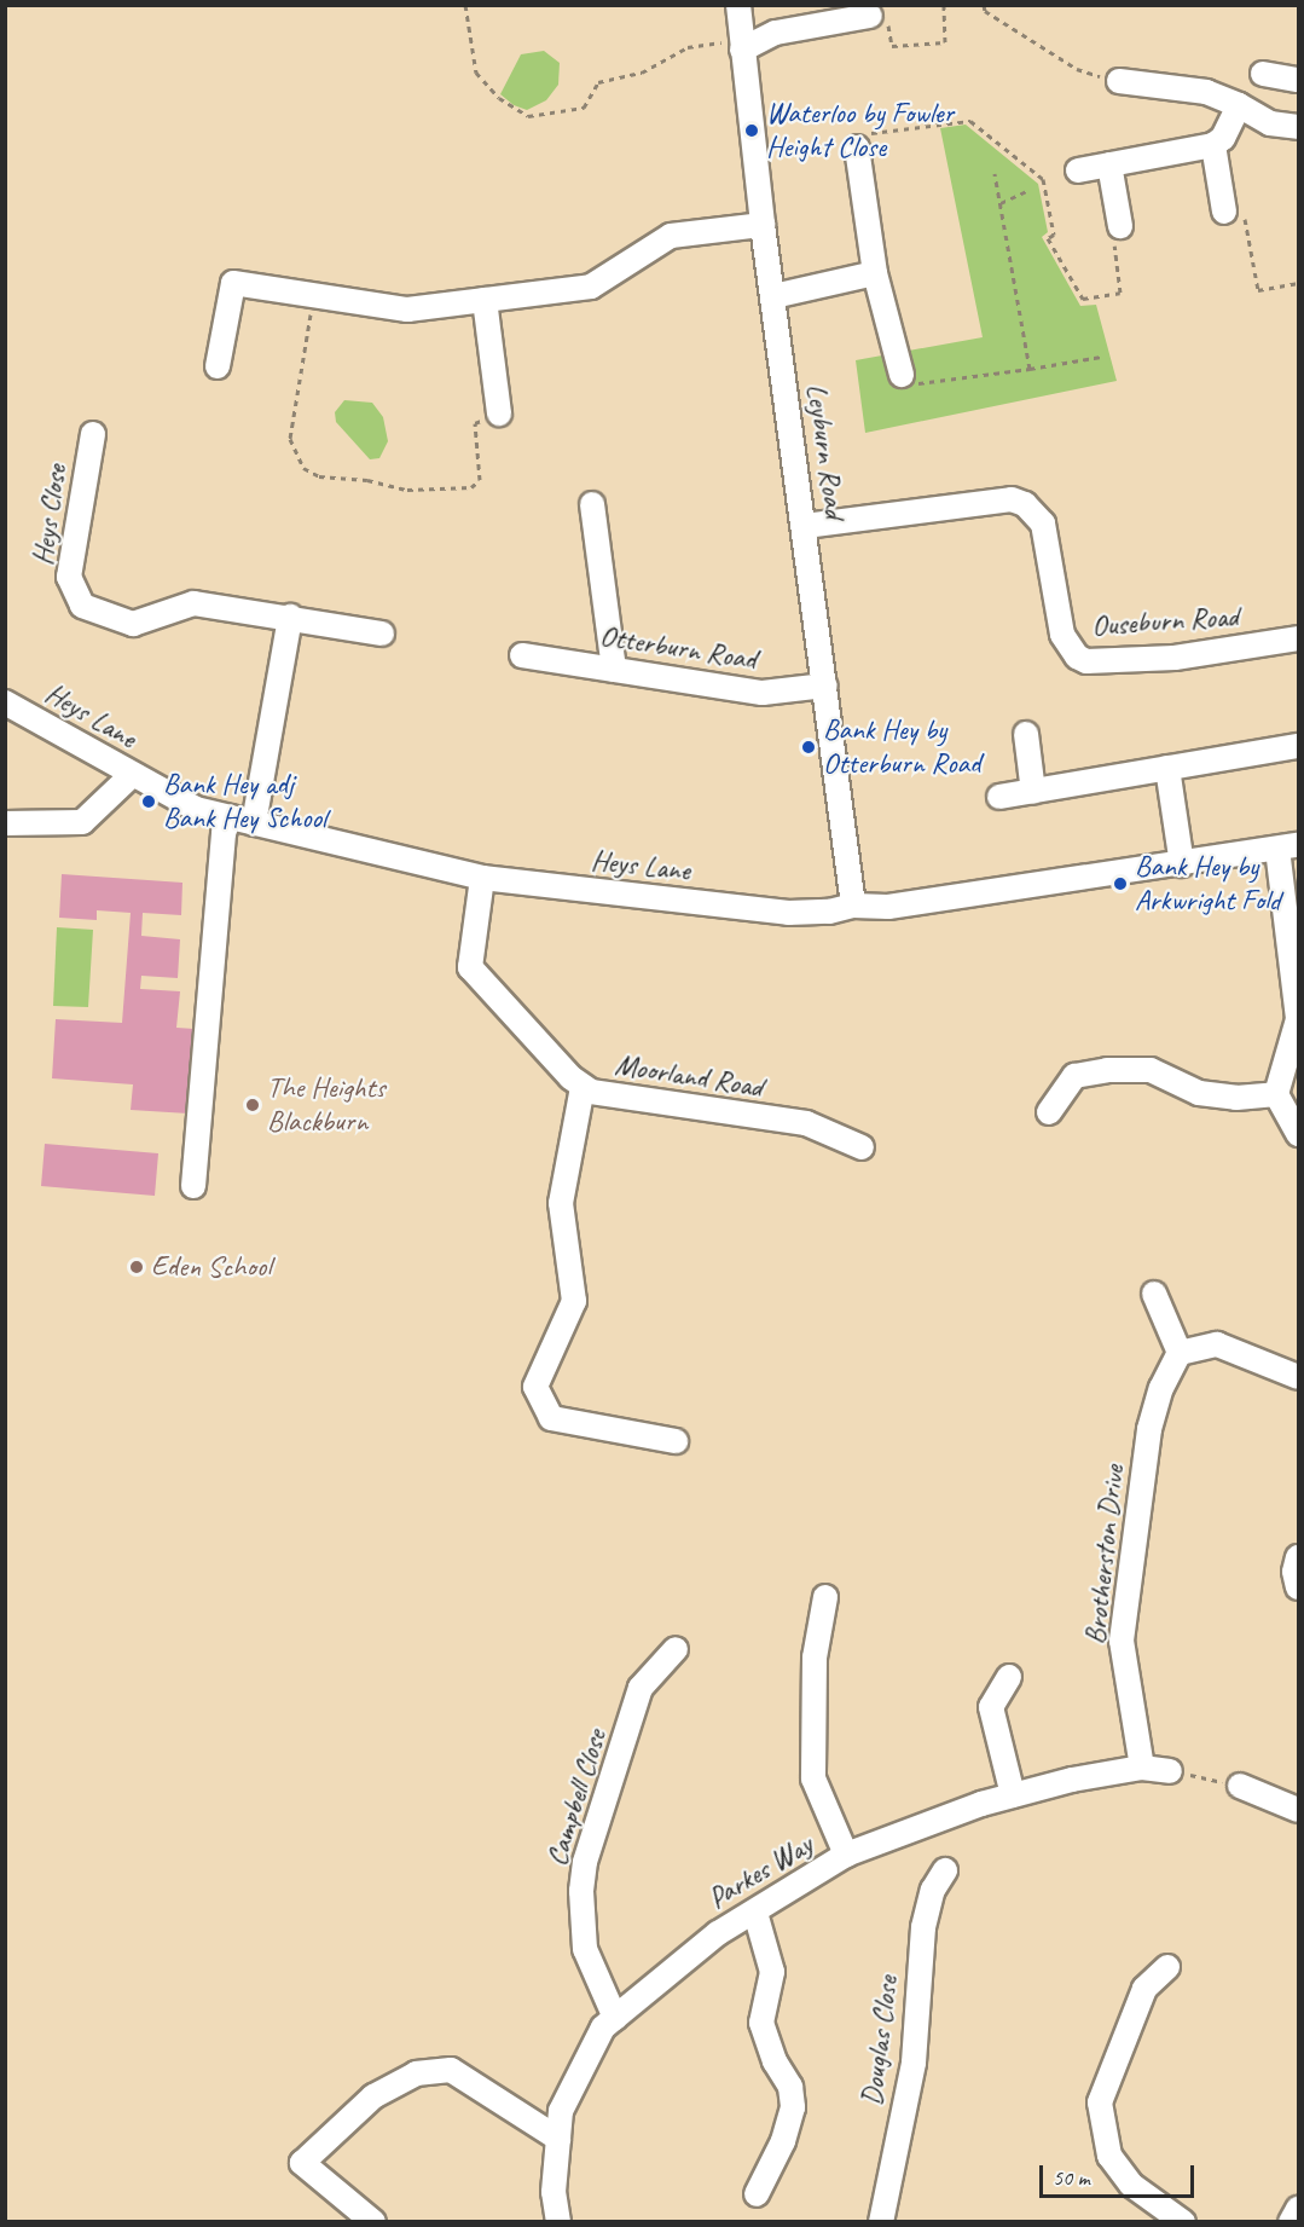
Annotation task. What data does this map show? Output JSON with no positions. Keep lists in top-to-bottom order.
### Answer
{
  "streets": {
    "street": [
      "Leyburn Road",
      "Heys Close",
      "Ouseburn Road",
      "Otterburn Road",
      "Heys Lane",
      "Moorland Road",
      "Brotherston Drive",
      "Campbell Close",
      "Parkes Way",
      "Douglas Close"
    ]
  },
  "crossings": [
    ["Leyburn Road", "Ouseburn Road"],
    ["Leyburn Road", "Otterburn Road"],
    ["Leyburn Road", "Heys Lane"],
    ["Heys Lane", "Moorland Road"],
    ["Brotherston Drive", "Parkes Way"],
    ["Campbell Close", "Parkes Way"]
  ],
  "places": [
    "Waterloo by Fowler Height Close",
    "Bank Hey by Otterburn Road",
    "Bank Hey adj Bank Hey School",
    "Bank Hey by Arkwright Fold",
    "The Heights Blackburn",
    "Eden School"
  ],
  "scale_bar": "50 m"
}
